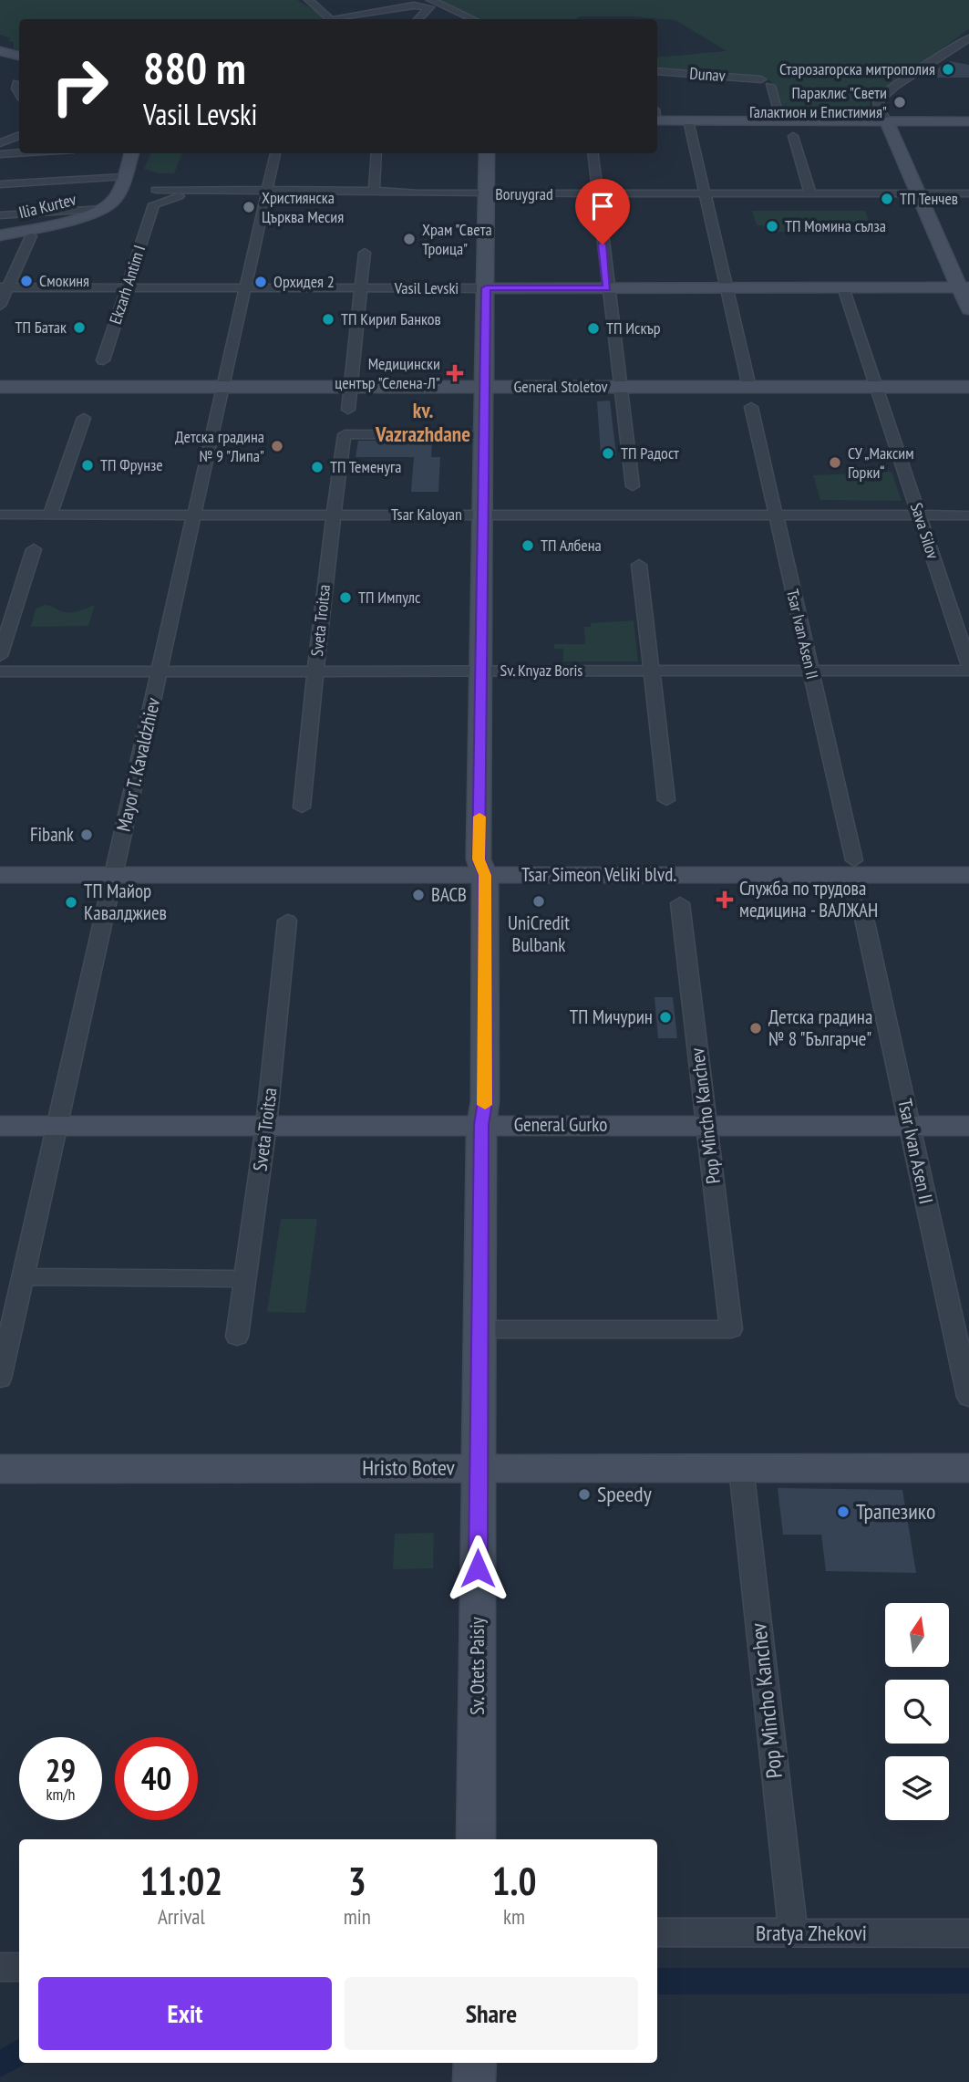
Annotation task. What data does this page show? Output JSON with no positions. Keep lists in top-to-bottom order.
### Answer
{
  "streets": {
    "street": [
      "Dunav",
      "Boruygrad",
      "Ilia Kurtev",
      "Ekzarh Antim I",
      "Vasil Levski",
      "General Stoletov",
      "Tsar Kaloyan",
      "Sava Silov",
      "Sveta Troitsa",
      "Tsar Ivan Asen II",
      "Sv. Knyaz Boris",
      "Mayor T. Kavaldzhiev",
      "Tsar Simeon Veliki blvd.",
      "Pop Mincho Kanchev",
      "General Gurko",
      "Hristo Botev",
      "Sv. Otets Paisiy",
      "Bratya Zhekovi"
    ]
  },
  "crossings": [
    ["Boruygrad", "Ekzarh Antim I"],
    ["Boruygrad", "Mayor T. Kavaldzhiev"],
    ["Boruygrad", "Sv. Otets Paisiy"],
    ["Ekzarh Antim I", "Vasil Levski"],
    ["Ekzarh Antim I", "Mayor T. Kavaldzhiev"],
    ["Vasil Levski", "Sava Silov"],
    ["Vasil Levski", "Mayor T. Kavaldzhiev"],
    ["Vasil Levski", "Sv. Otets Paisiy"],
    ["General Stoletov", "Sava Silov"],
    ["General Stoletov", "Mayor T. Kavaldzhiev"],
    ["General Stoletov", "Sv. Otets Paisiy"],
    ["Tsar Kaloyan", "Sava Silov"],
    ["Tsar Kaloyan", "Sveta Troitsa"],
    ["Tsar Kaloyan", "Tsar Ivan Asen II"],
    ["Tsar Kaloyan", "Mayor T. Kavaldzhiev"],
    ["Tsar Kaloyan", "Sv. Otets Paisiy"],
    ["Sava Silov", "Sv. Knyaz Boris"],
    ["Sveta Troitsa", "Sv. Knyaz Boris"],
    ["Sveta Troitsa", "General Gurko"],
    ["Sveta Troitsa", "Sv. Otets Paisiy"],
    ["Tsar Ivan Asen II", "Sv. Knyaz Boris"],
    ["Tsar Ivan Asen II", "Tsar Simeon Veliki blvd."],
    ["Tsar Ivan Asen II", "General Gurko"],
    ["Sv. Knyaz Boris", "Mayor T. Kavaldzhiev"],
    ["Sv. Knyaz Boris", "Sv. Otets Paisiy"],
    ["Mayor T. Kavaldzhiev", "Tsar Simeon Veliki blvd."],
    ["Mayor T. Kavaldzhiev", "General Gurko"],
    ["Tsar Simeon Veliki blvd.", "Sv. Otets Paisiy"],
    ["Pop Mincho Kanchev", "General Gurko"],
    ["Pop Mincho Kanchev", "Hristo Botev"],
    ["Pop Mincho Kanchev", "Sv. Otets Paisiy"],
    ["Pop Mincho Kanchev", "Bratya Zhekovi"],
    ["General Gurko", "Sv. Otets Paisiy"],
    ["Hristo Botev", "Sv. Otets Paisiy"]
  ],
  "districts": ["kv. Vazrazhdane"],
  "places": {
    "other": [
      "Старозагорска митрополия",
      "Параклис \"Свети Галактион и Епистимия\"",
      "ТП Тенчев",
      "Християнска Църква Месия",
      "ТП Момина сълза",
      "Храм \"Света Троица\"",
      "Смокиня",
      "Орхидея 2",
      "ТП Кирил Банков",
      "ТП Батак",
      "ТП Искър",
      "Детска градина № 9 \"Липа\"",
      "ТП Радост",
      "СУ „Максим Горки“",
      "ТП Фрунзе",
      "ТП Теменуга",
      "ТП Албена",
      "ТП Импулс",
      "Fibank",
      "BACB",
      "UniCredit Bulbank",
      "ТП Майор Кавалджиев",
      "ТП Мичурин",
      "Детска градина № 8 \"Българче\"",
      "Speedy",
      "Трапезико"
    ],
    "health": ["Медицински център \"Селена-Л\"", "Служба по трудова медицина - ВАЛЖАН"]
  },
  "north": "top",
  "page": {
    "turn": ["880 m", "Vasil Levski"],
    "speed": "29 km/h",
    "limit": "40",
    "eta": [
      "11:02",
      "Arrival",
      "3",
      "min",
      "1.0",
      "km"
    ],
    "buttons": ["Exit", "Share"]
  }
}
